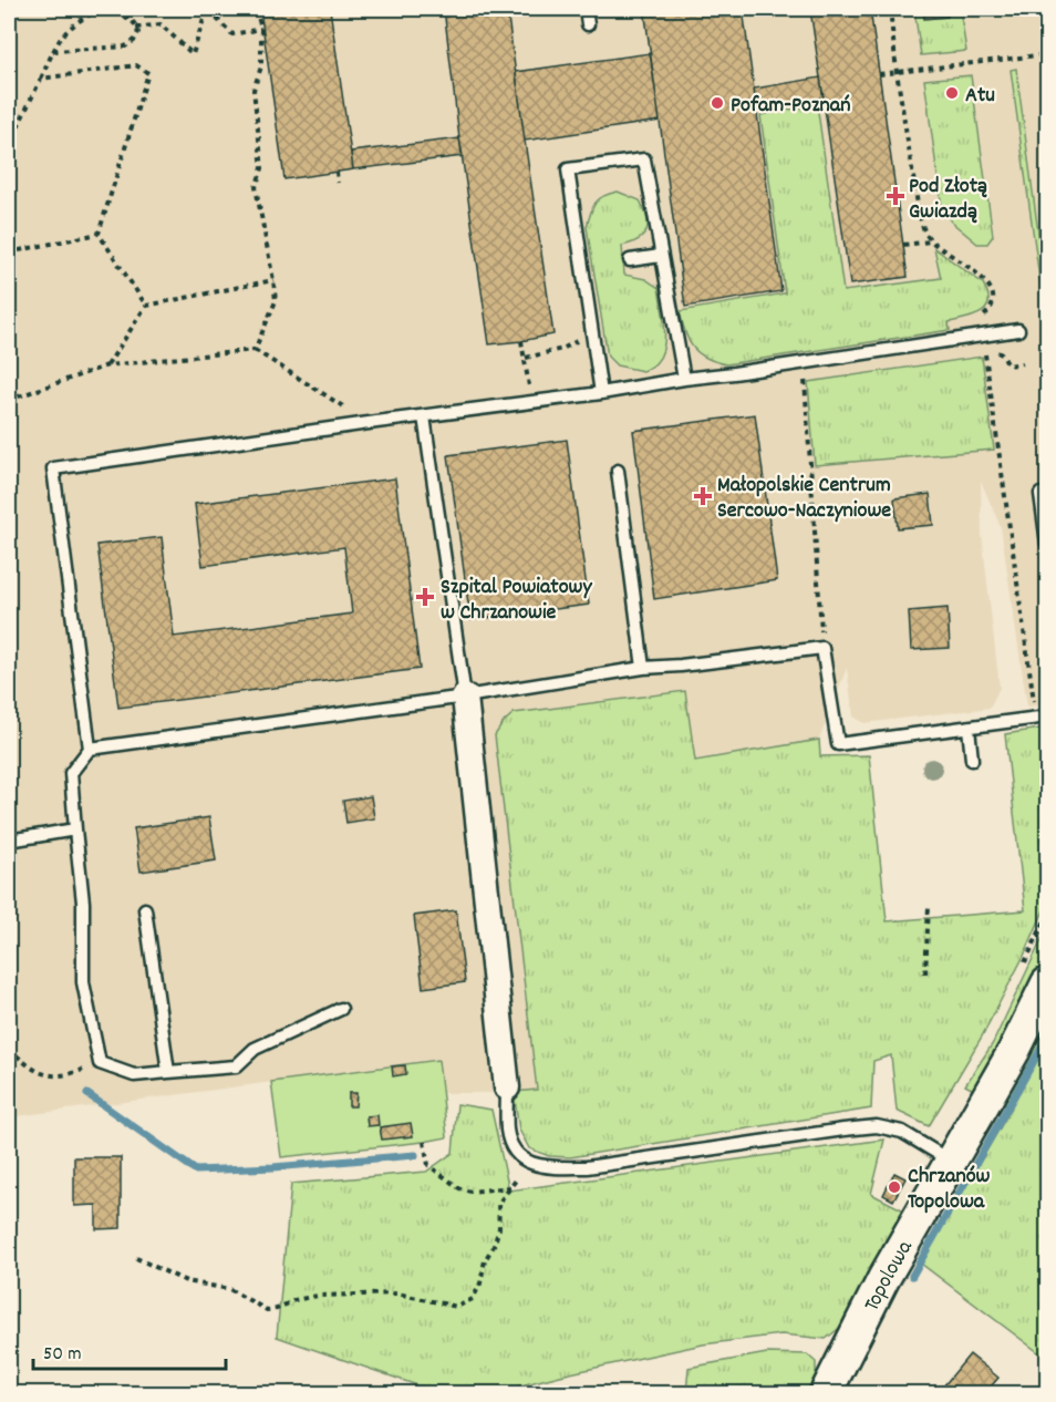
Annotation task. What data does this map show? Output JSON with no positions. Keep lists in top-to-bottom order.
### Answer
{
  "streets": {
    "street": ["Topolowa"]
  },
  "places": {
    "other": ["Atu", "Pofam-Poznań", "Chrzanów Topolowa"],
    "health": ["Pod Złotą Gwiazdą", "Małopolskie Centrum Sercowo-Naczyniowe", "Szpital Powiatowy w Chrzanowie"]
  },
  "scale_bar": "50 m"
}
